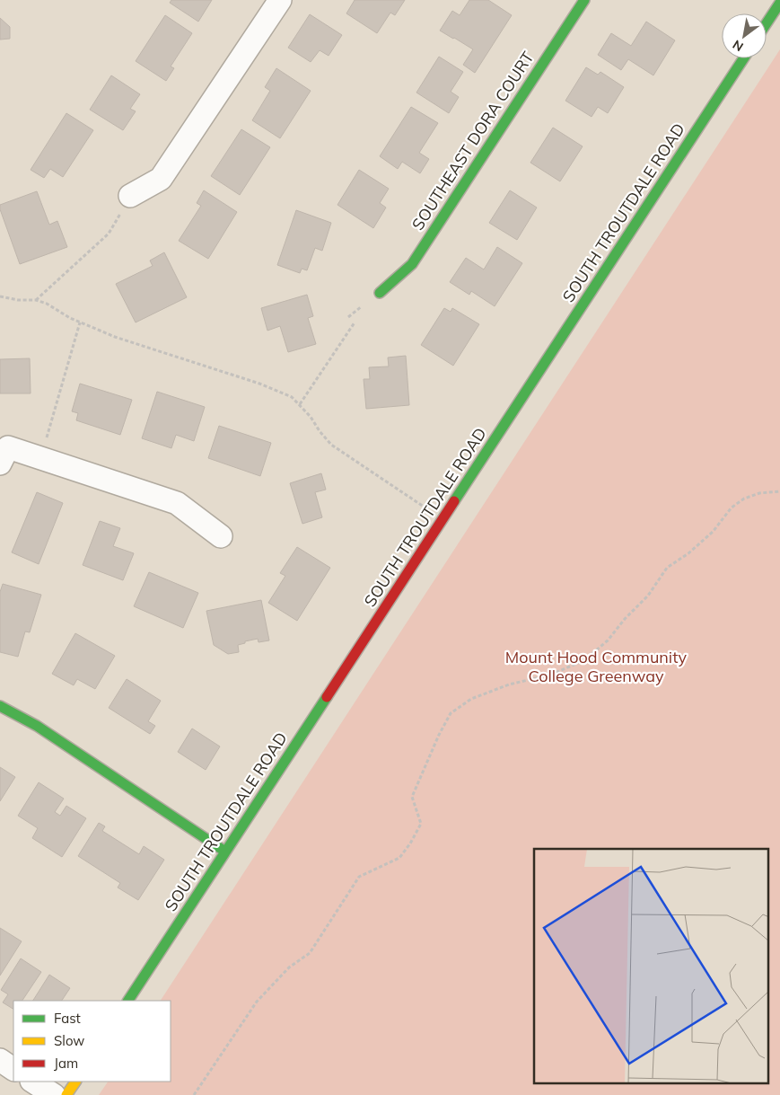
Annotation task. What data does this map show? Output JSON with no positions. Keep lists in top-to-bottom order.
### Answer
{
  "streets": {
    "main road": ["SOUTHEAST DORA COURT", "SOUTH TROUTDALE ROAD"]
  },
  "parks": ["Mount Hood Community College Greenway"],
  "legend": ["Fast", "Slow", "Jam"],
  "north": "bottom left"
}
